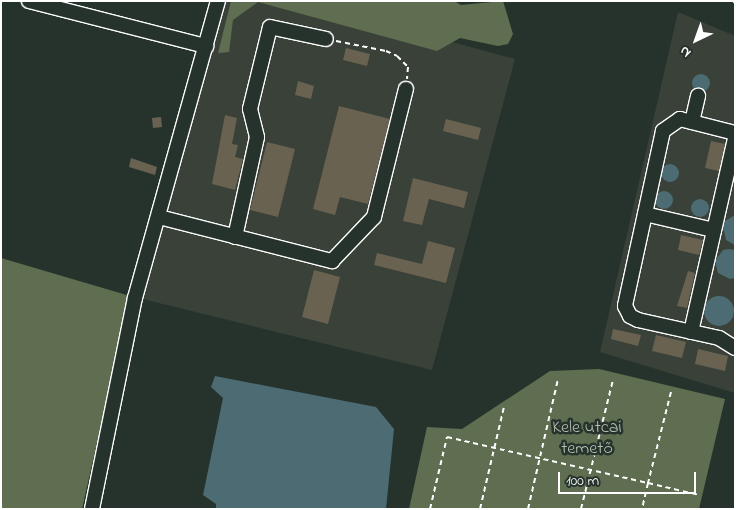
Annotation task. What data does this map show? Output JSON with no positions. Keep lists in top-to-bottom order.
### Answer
{
  "parks": ["Kele utcai temető"],
  "scale_bar": "100 m",
  "north": "bottom left"
}
